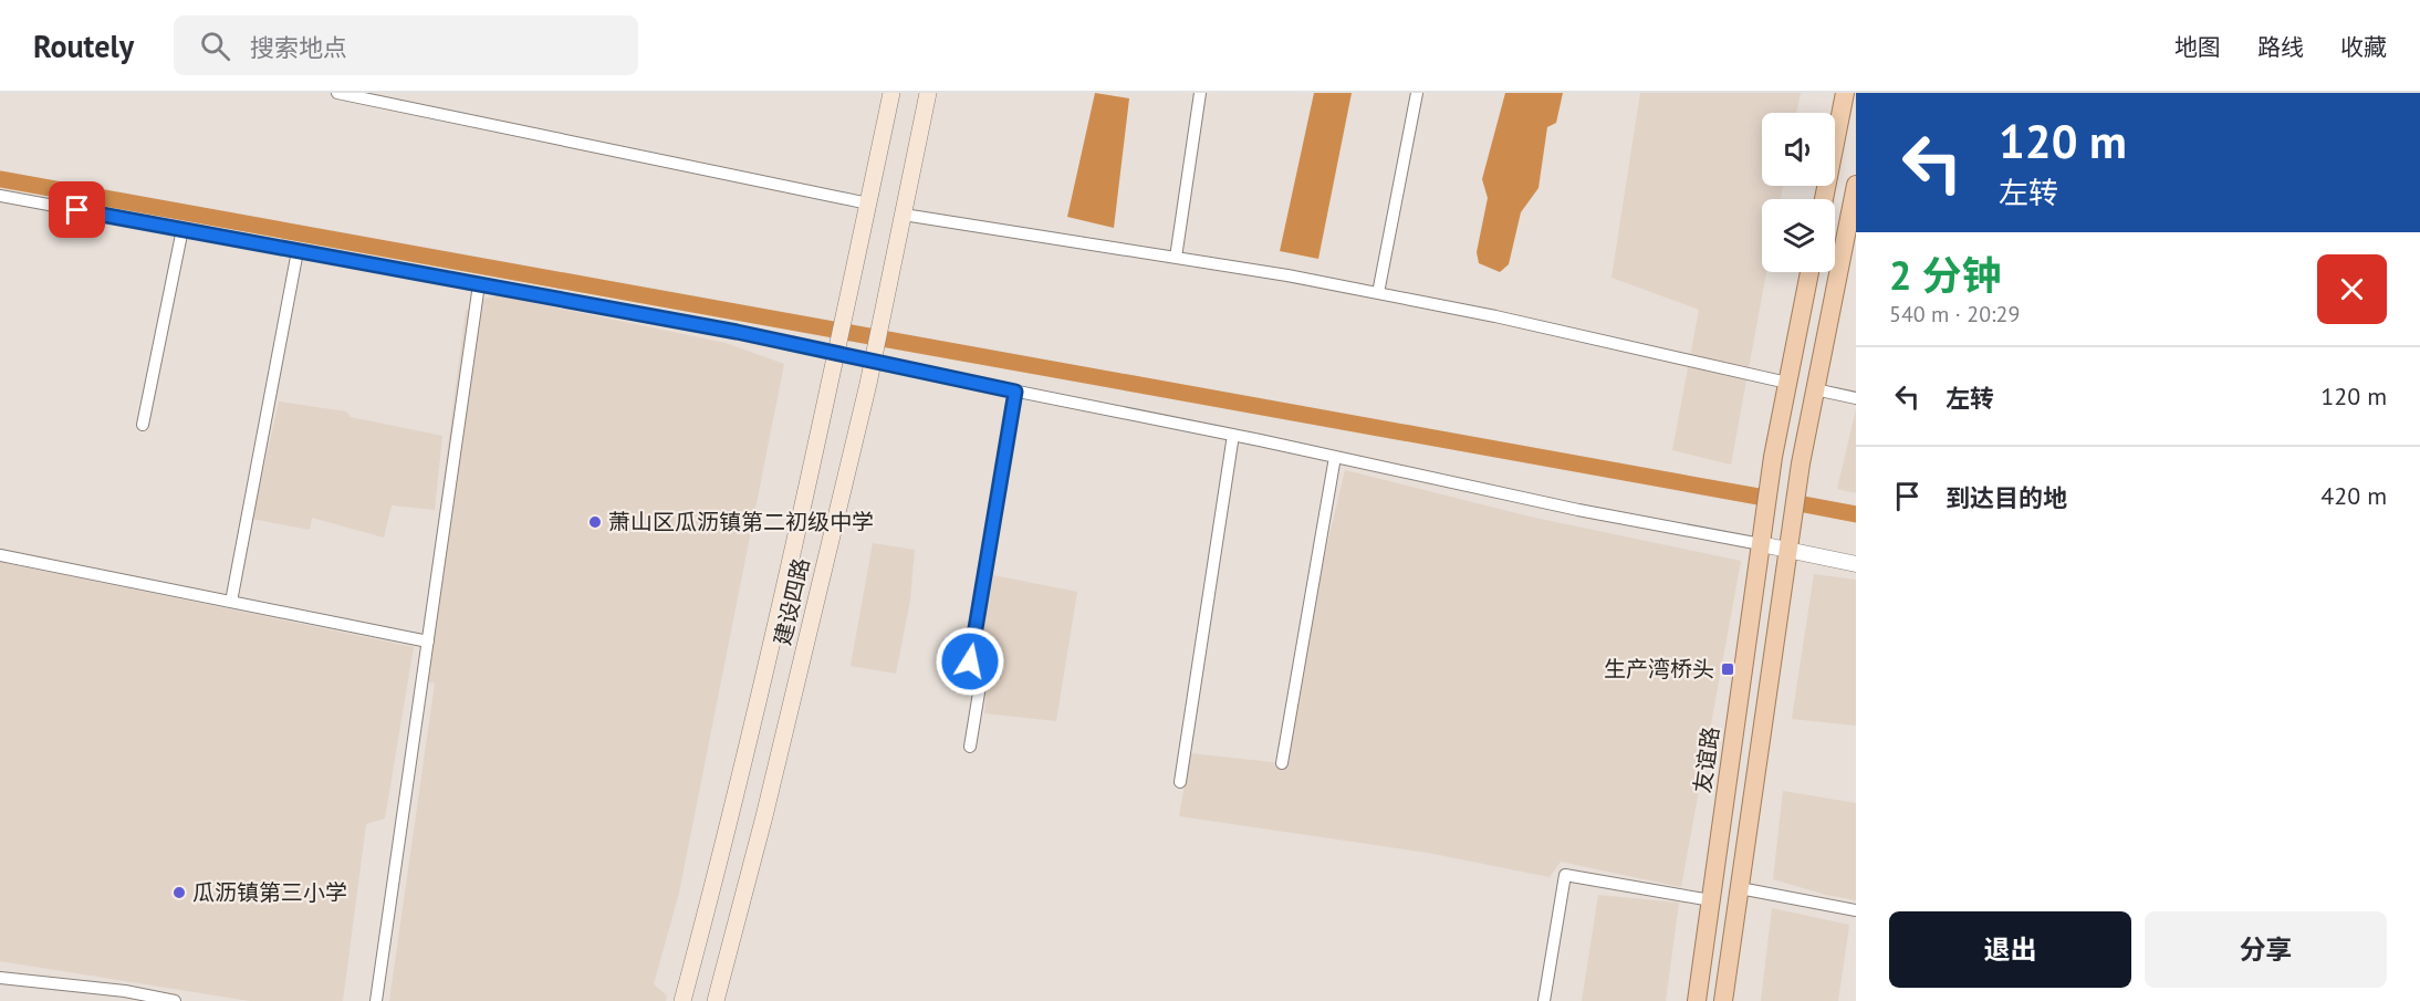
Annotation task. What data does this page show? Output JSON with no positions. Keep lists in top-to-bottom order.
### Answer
{
  "streets": {
    "main road": ["建设四路", "友谊路"]
  },
  "places": {
    "other": ["萧山区瓜沥镇第二初级中学", "瓜沥镇第三小学"],
    "transit": ["生产湾桥头"]
  },
  "page": {
    "header": "Routely",
    "search": "搜索地点",
    "nav": ["地图", "路线", "收藏"],
    "turn": ["120 m", "左转"],
    "heading": ["2 分钟", "540 m · 20:29"],
    "list": [
      {
        "name": "左转",
        "value": "120 m"
      },
      {
        "name": "到达目的地",
        "value": "420 m"
      }
    ],
    "buttons": ["退出", "分享"]
  }
}
